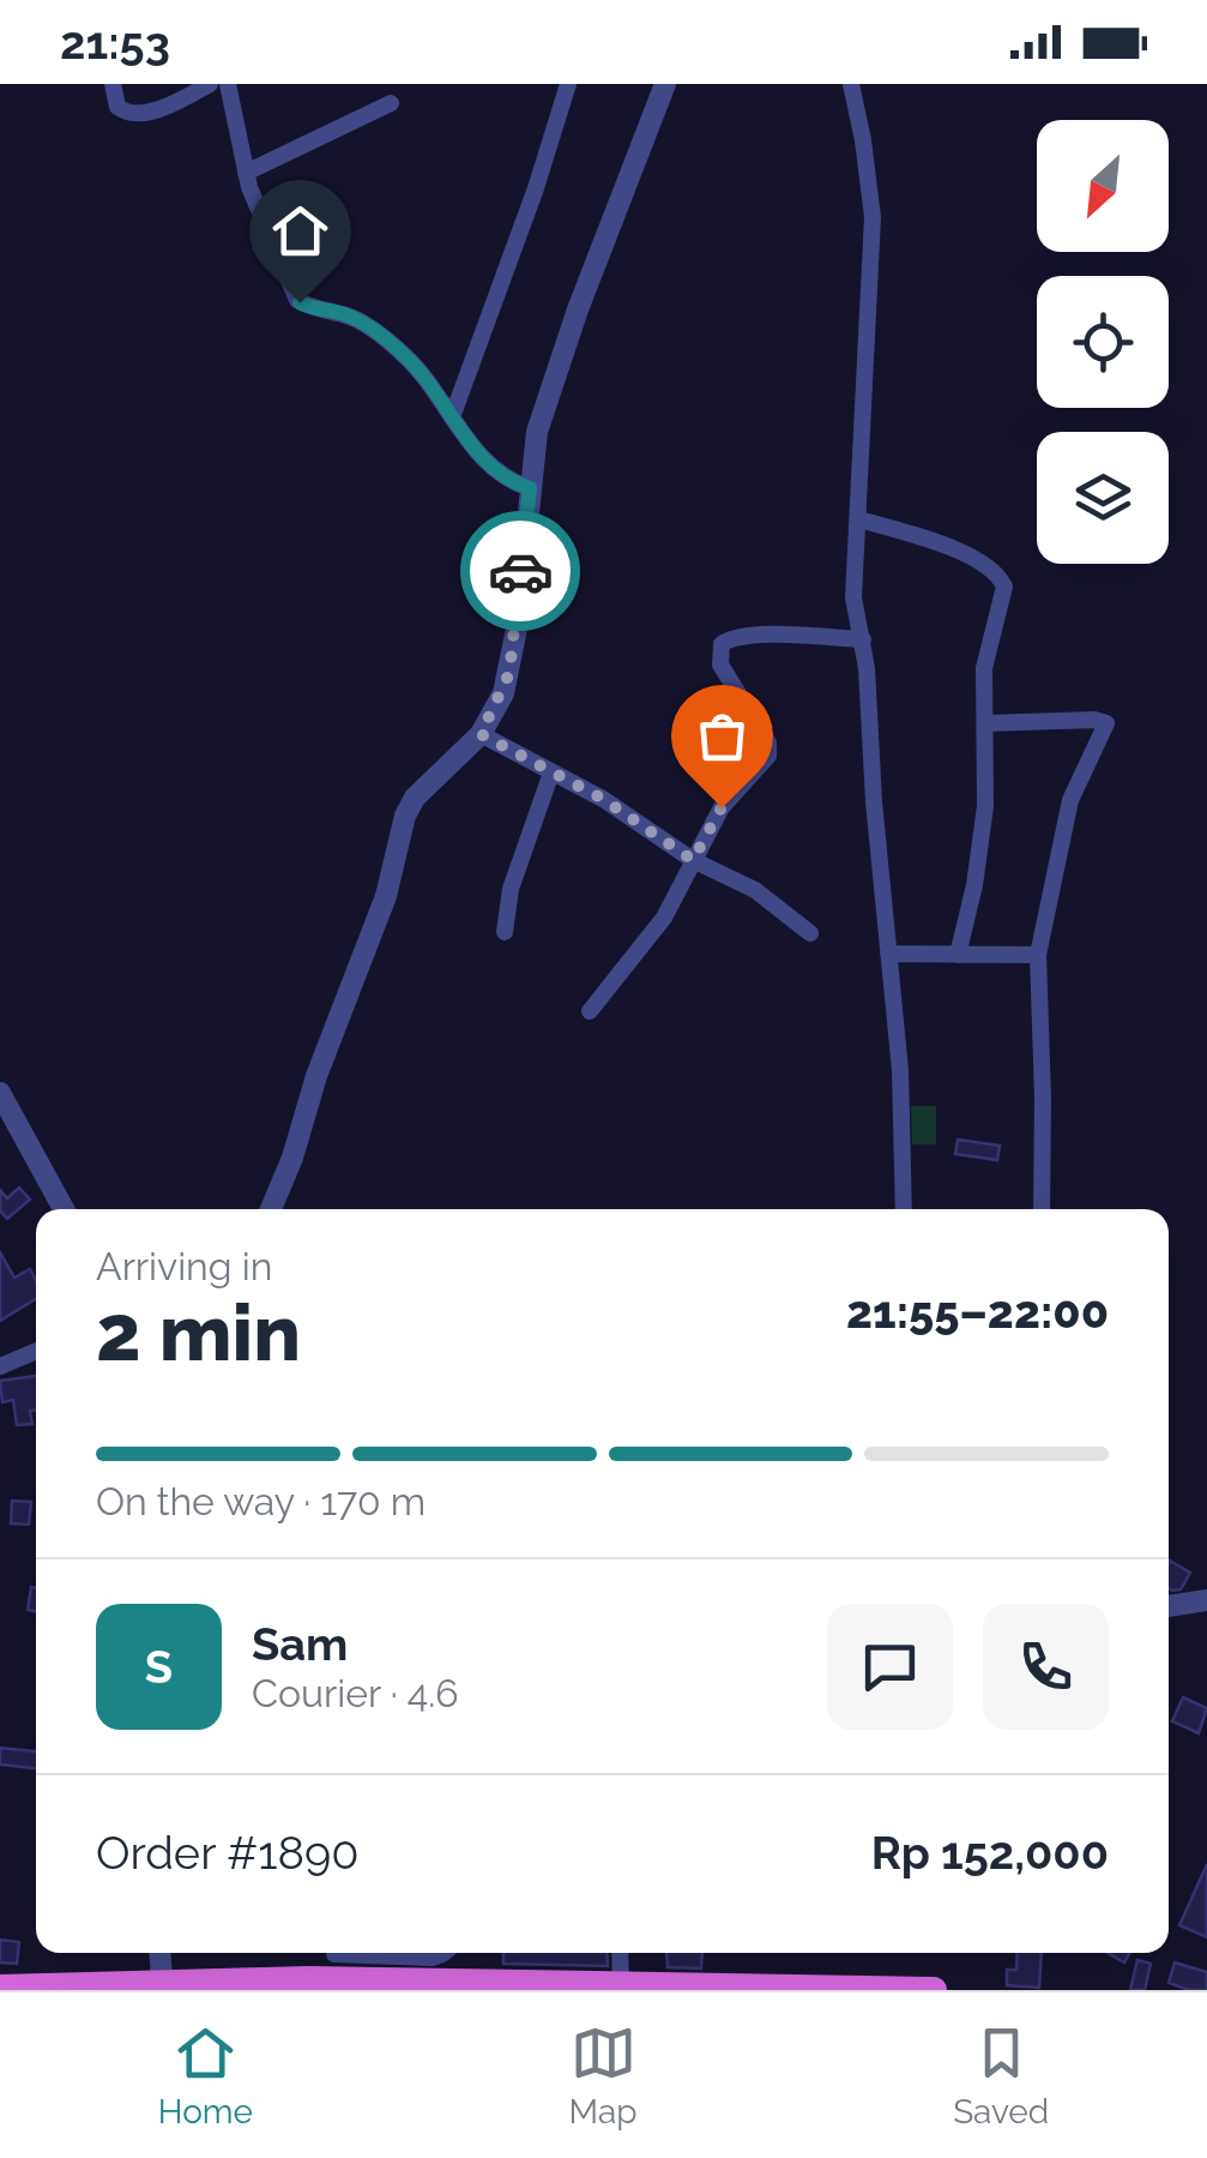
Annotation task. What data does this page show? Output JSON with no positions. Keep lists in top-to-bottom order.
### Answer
{
  "north": "bottom left",
  "page": {
    "status": "21:53",
    "heading": ["2 min", "Arriving in", "21:55–22:00"],
    "panel": [
      "Sam",
      "Courier · 4.6",
      "Order #1890",
      "Rp 152,000"
    ],
    "bar": "On the way · 170 m",
    "round": "S",
    "tabs": ["Home", "Map", "Saved"]
  }
}
